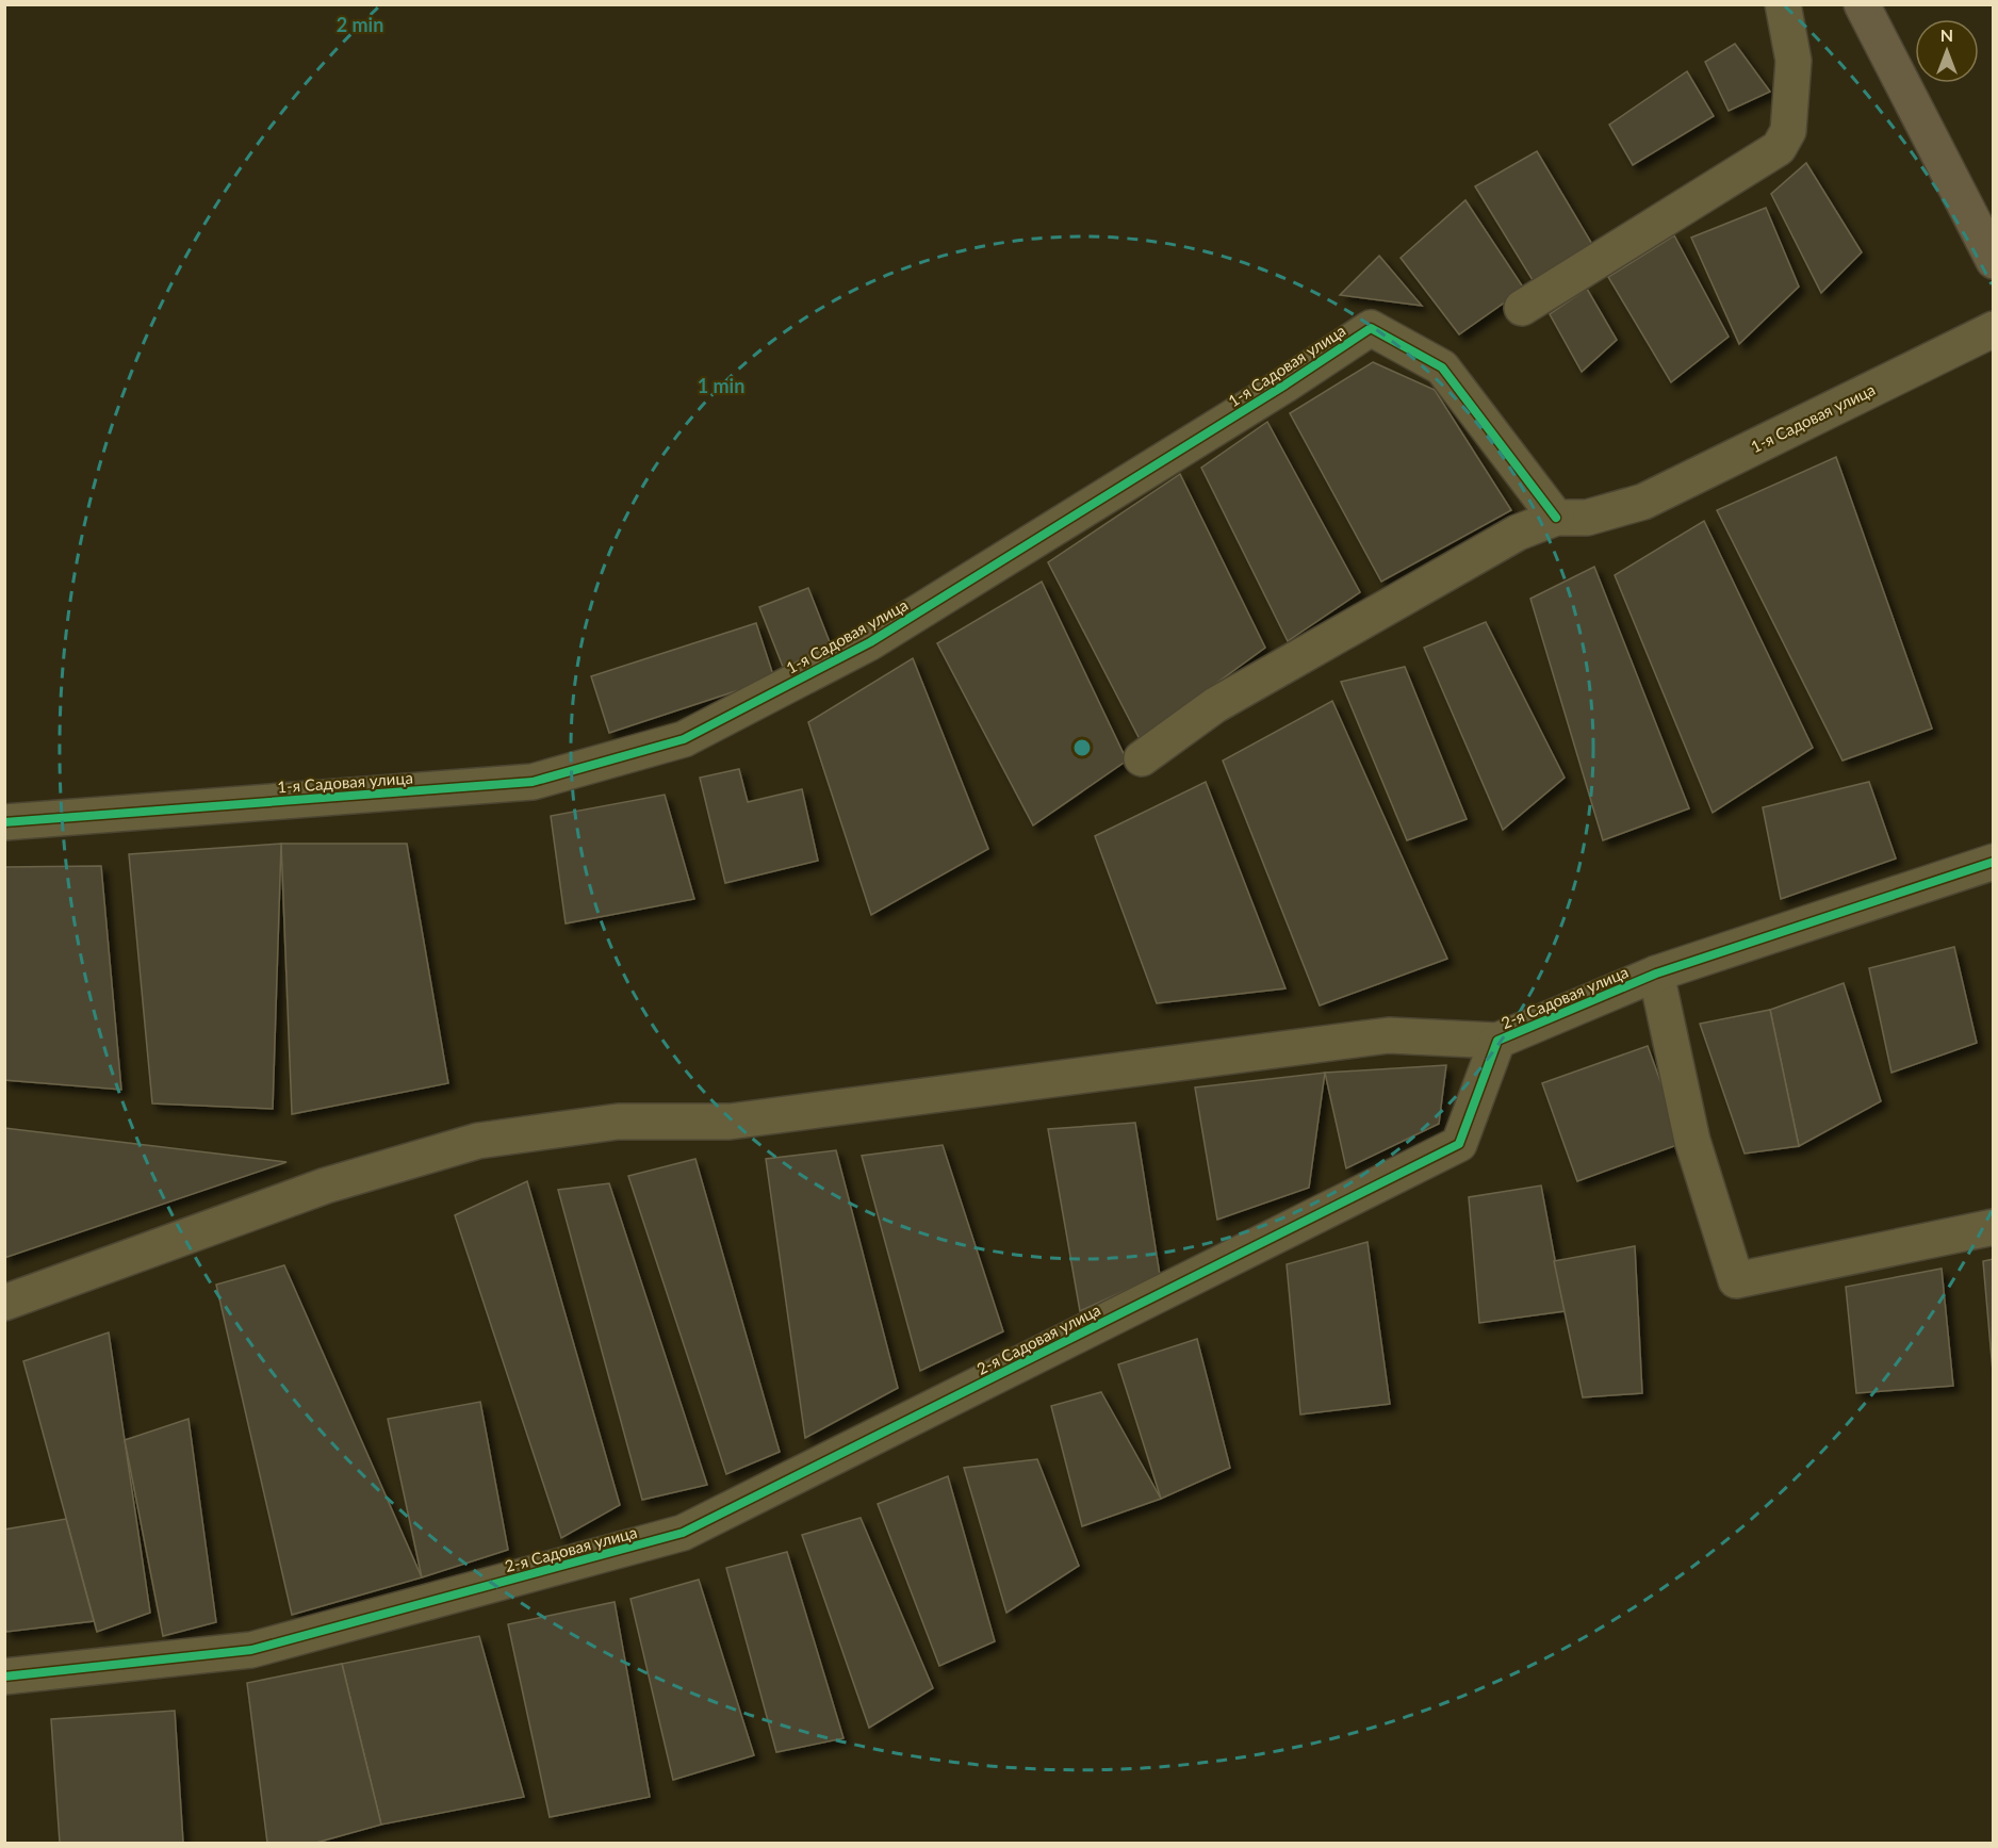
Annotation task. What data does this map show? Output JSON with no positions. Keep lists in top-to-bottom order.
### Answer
{
  "streets": {
    "street": ["1-я Садовая улица", "2-я Садовая улица"]
  },
  "north": "top",
  "rings": ["2 min", "1 min"]
}
